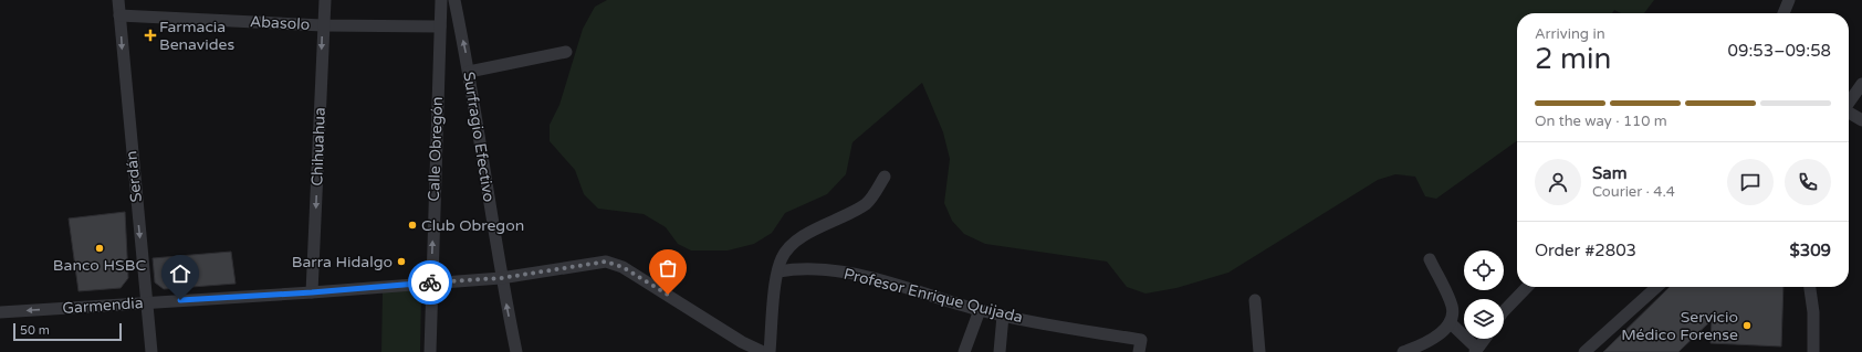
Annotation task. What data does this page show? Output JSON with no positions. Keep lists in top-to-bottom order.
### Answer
{
  "streets": {
    "street": [
      "Abasolo",
      "Surfragio Efectivo",
      "Chihuahua",
      "Calle Obregón",
      "Serdán",
      "Profesor Enrique Quijada",
      "Garmendia"
    ]
  },
  "crossings": [
    ["Abasolo", "Chihuahua"],
    ["Abasolo", "Calle Obregón"],
    ["Abasolo", "Serdán"],
    ["Surfragio Efectivo", "Garmendia"],
    ["Chihuahua", "Garmendia"],
    ["Calle Obregón", "Garmendia"],
    ["Serdán", "Garmendia"]
  ],
  "one_way": [
    "Surfragio Efectivo",
    "Chihuahua",
    "Calle Obregón",
    "Serdán"
  ],
  "places": {
    "health": ["Farmacia Benavides"],
    "other": [
      "Club Obregon",
      "Banco HSBC",
      "Barra Hidalgo",
      "Servicio Médico Forense"
    ]
  },
  "scale_bar": "50 m",
  "page": {
    "heading": ["2 min", "Arriving in", "09:53–09:58"],
    "panel": [
      "Sam",
      "Courier · 4.4",
      "Order #2803",
      "$309"
    ],
    "bar": "On the way · 110 m",
    "scale": "50 m"
  }
}
